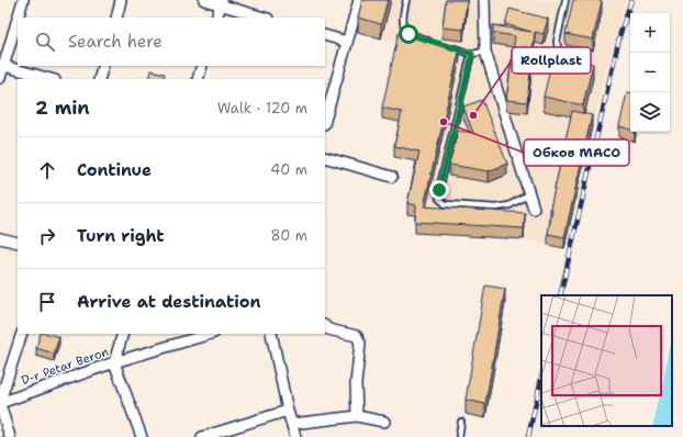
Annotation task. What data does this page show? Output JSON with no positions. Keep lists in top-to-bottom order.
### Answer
{
  "streets": {
    "street": ["D-r Petar Beron"]
  },
  "places": ["Rollplast", "Обков MACO"],
  "page": {
    "map_buttons": ["+", "−"],
    "search": "Search here",
    "heading": ["2 min", "Walk · 120 m"],
    "list": [
      ["Continue", "40 m"],
      ["Turn right", "80 m"],
      "Arrive at destination"
    ]
  }
}
